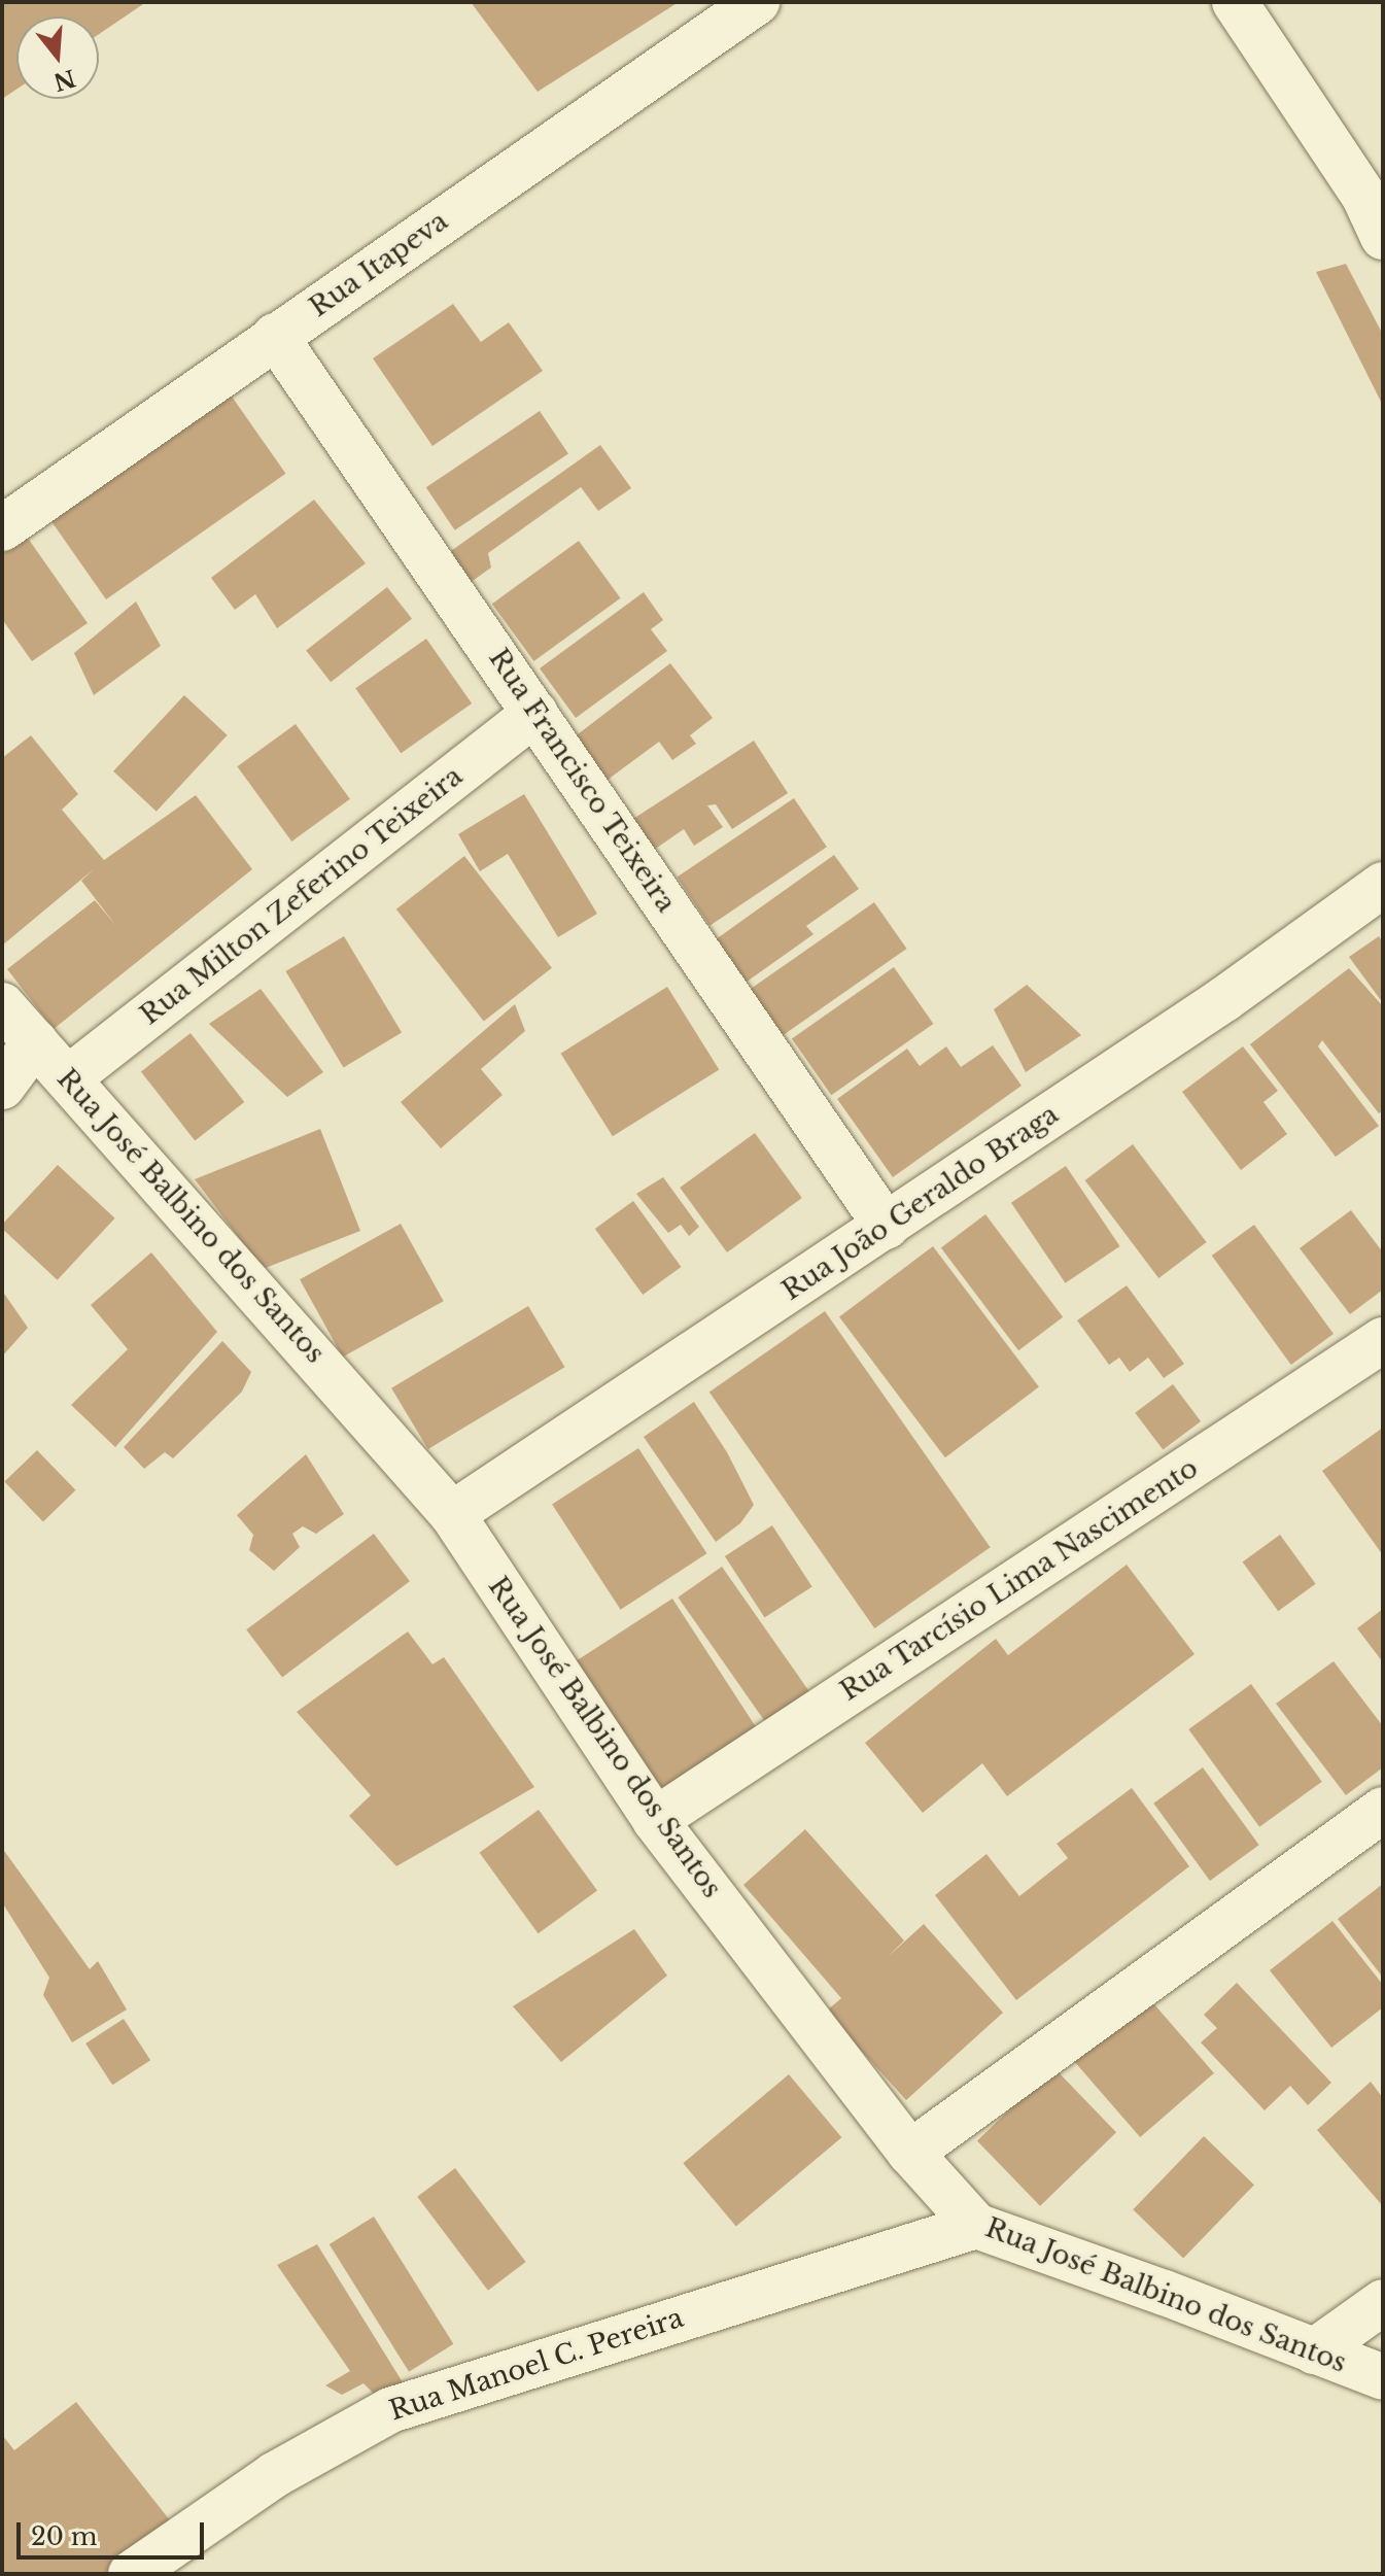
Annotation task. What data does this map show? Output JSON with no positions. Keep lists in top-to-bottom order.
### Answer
{
  "streets": {
    "street": [
      "Rua Itapeva",
      "Rua Francisco Teixeira",
      "Rua Milton Zeferino Teixeira",
      "Rua João Geraldo Braga",
      "Rua José Balbino dos Santos",
      "Rua Tarcísio Lima Nascimento",
      "Rua Manoel C. Pereira"
    ]
  },
  "crossings": [
    ["Rua Itapeva", "Rua Francisco Teixeira"],
    ["Rua Francisco Teixeira", "Rua Milton Zeferino Teixeira"],
    ["Rua Francisco Teixeira", "Rua João Geraldo Braga"],
    ["Rua Milton Zeferino Teixeira", "Rua José Balbino dos Santos"],
    ["Rua João Geraldo Braga", "Rua José Balbino dos Santos"],
    ["Rua José Balbino dos Santos", "Rua Tarcísio Lima Nascimento"],
    ["Rua José Balbino dos Santos", "Rua Manoel C. Pereira"]
  ],
  "scale_bar": "20 m",
  "north": "bottom"
}
